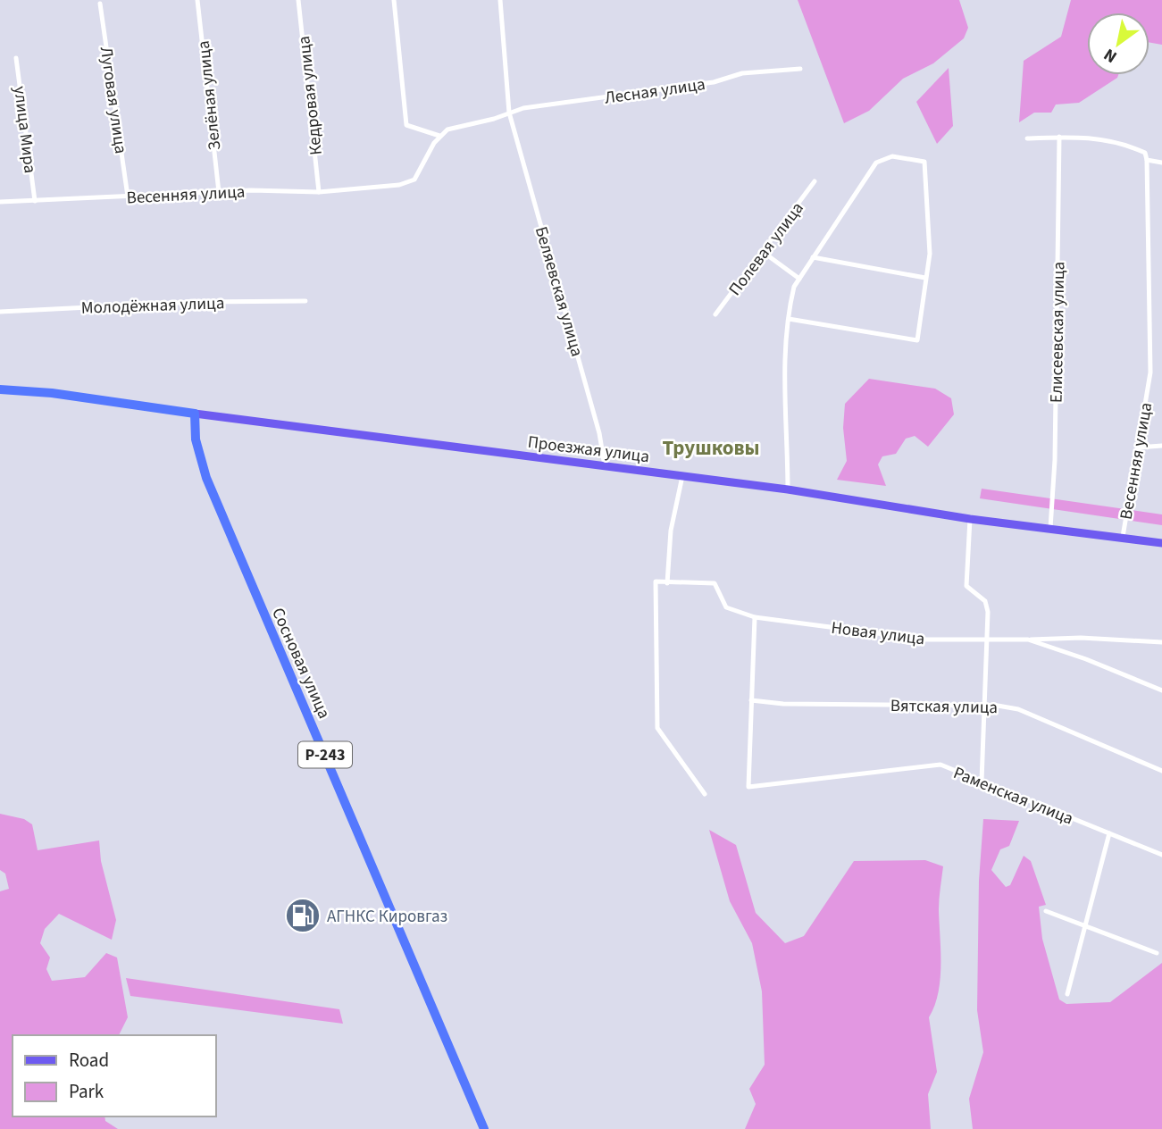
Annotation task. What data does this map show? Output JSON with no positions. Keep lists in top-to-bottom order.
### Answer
{
  "streets": {
    "highway": ["Сосновая улица", "Р-243"],
    "main road": ["Проезжая улица"],
    "street": [
      "Лесная улица",
      "Зелёная улица",
      "Кедровая улица",
      "Луговая улица",
      "улица Мира",
      "Весенняя улица",
      "Полевая улица",
      "Беляевская улица",
      "Молодёжная улица",
      "Елисеевская улица",
      "Новая улица",
      "Вятская улица",
      "Раменская улица"
    ]
  },
  "crossings": [
    ["Лесная улица", "Весенняя улица"],
    ["Лесная улица", "Беляевская улица"],
    ["Зелёная улица", "Весенняя улица"],
    ["Кедровая улица", "Весенняя улица"],
    ["Луговая улица", "Весенняя улица"],
    ["улица Мира", "Весенняя улица"],
    ["Весенняя улица", "Проезжая улица"],
    ["Беляевская улица", "Проезжая улица"],
    ["Елисеевская улица", "Проезжая улица"],
    ["Проезжая улица", "Сосновая улица"],
    ["Вятская улица", "Раменская улица"]
  ],
  "districts": ["Трушковы"],
  "places": {
    "fuel station": ["АГНКС Кировгаз"]
  },
  "legend": ["Road", "Park"],
  "north": "bottom left"
}
